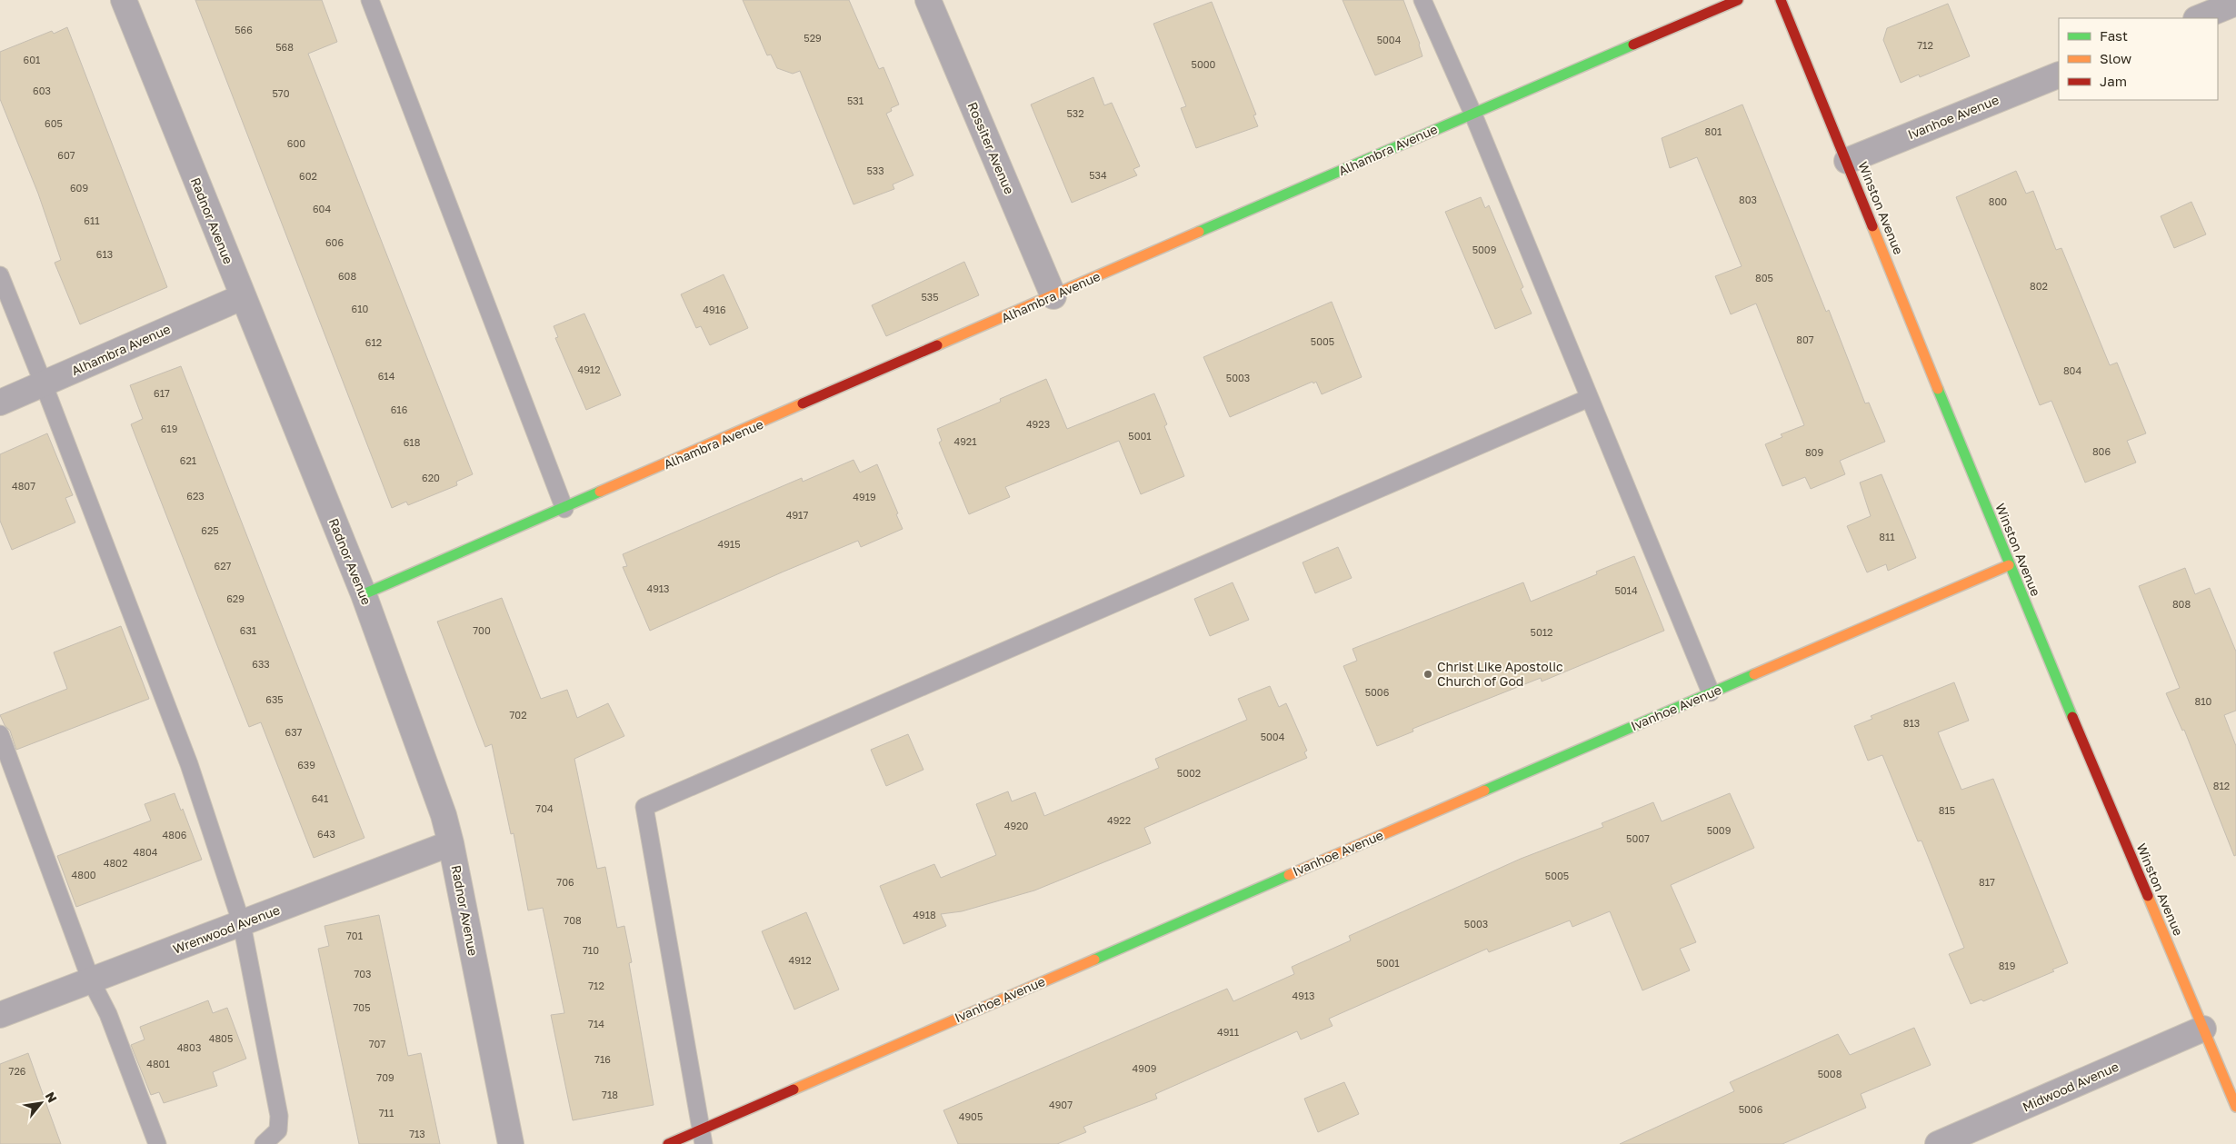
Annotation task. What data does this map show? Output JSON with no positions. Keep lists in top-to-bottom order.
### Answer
{
  "streets": {
    "street": [
      "Ivanhoe Avenue",
      "Rossiter Avenue",
      "Alhambra Avenue",
      "Winston Avenue",
      "Radnor Avenue",
      "Wrenwood Avenue",
      "Midwood Avenue"
    ]
  },
  "crossings": [
    ["Ivanhoe Avenue", "Winston Avenue"],
    ["Rossiter Avenue", "Alhambra Avenue"],
    ["Alhambra Avenue", "Radnor Avenue"],
    ["Winston Avenue", "Midwood Avenue"],
    ["Radnor Avenue", "Wrenwood Avenue"]
  ],
  "places": ["Christ Like Apostolic Church of God"],
  "house_numbers": [
    "566",
    "529",
    "5004",
    "712",
    "568",
    "601",
    "5000",
    "603",
    "570",
    "531",
    "532",
    "605",
    "801",
    "600",
    "607",
    "533",
    "534",
    "602",
    "609",
    "803",
    "800",
    "604",
    "611",
    "606",
    "5009",
    "613",
    "608",
    "805",
    "802",
    "535",
    "610",
    "4916",
    "807",
    "5005",
    "612",
    "4912",
    "804",
    "614",
    "5003",
    "617",
    "616",
    "4923",
    "619",
    "5001",
    "4921",
    "618",
    "806",
    "809",
    "621",
    "620",
    "4807",
    "623",
    "4919",
    "4917",
    "625",
    "811",
    "4915",
    "627",
    "4913",
    "5014",
    "629",
    "808",
    "631",
    "700",
    "5012",
    "633",
    "5006",
    "635",
    "810",
    "702",
    "813",
    "637",
    "5004",
    "639",
    "5002",
    "812",
    "641",
    "704",
    "815",
    "4922",
    "4920",
    "5009",
    "643",
    "4806",
    "5007",
    "4804",
    "4802",
    "4800",
    "5005",
    "706",
    "817",
    "4918",
    "708",
    "5003",
    "701",
    "710",
    "4912",
    "5001",
    "819",
    "703",
    "712",
    "4913",
    "705",
    "714",
    "4911",
    "4805",
    "707",
    "4803",
    "716",
    "4801",
    "4909",
    "726",
    "5008",
    "709",
    "718",
    "4907",
    "5006",
    "711",
    "4905",
    "713"
  ],
  "legend": ["Fast", "Slow", "Jam"],
  "north": "top right"
}
